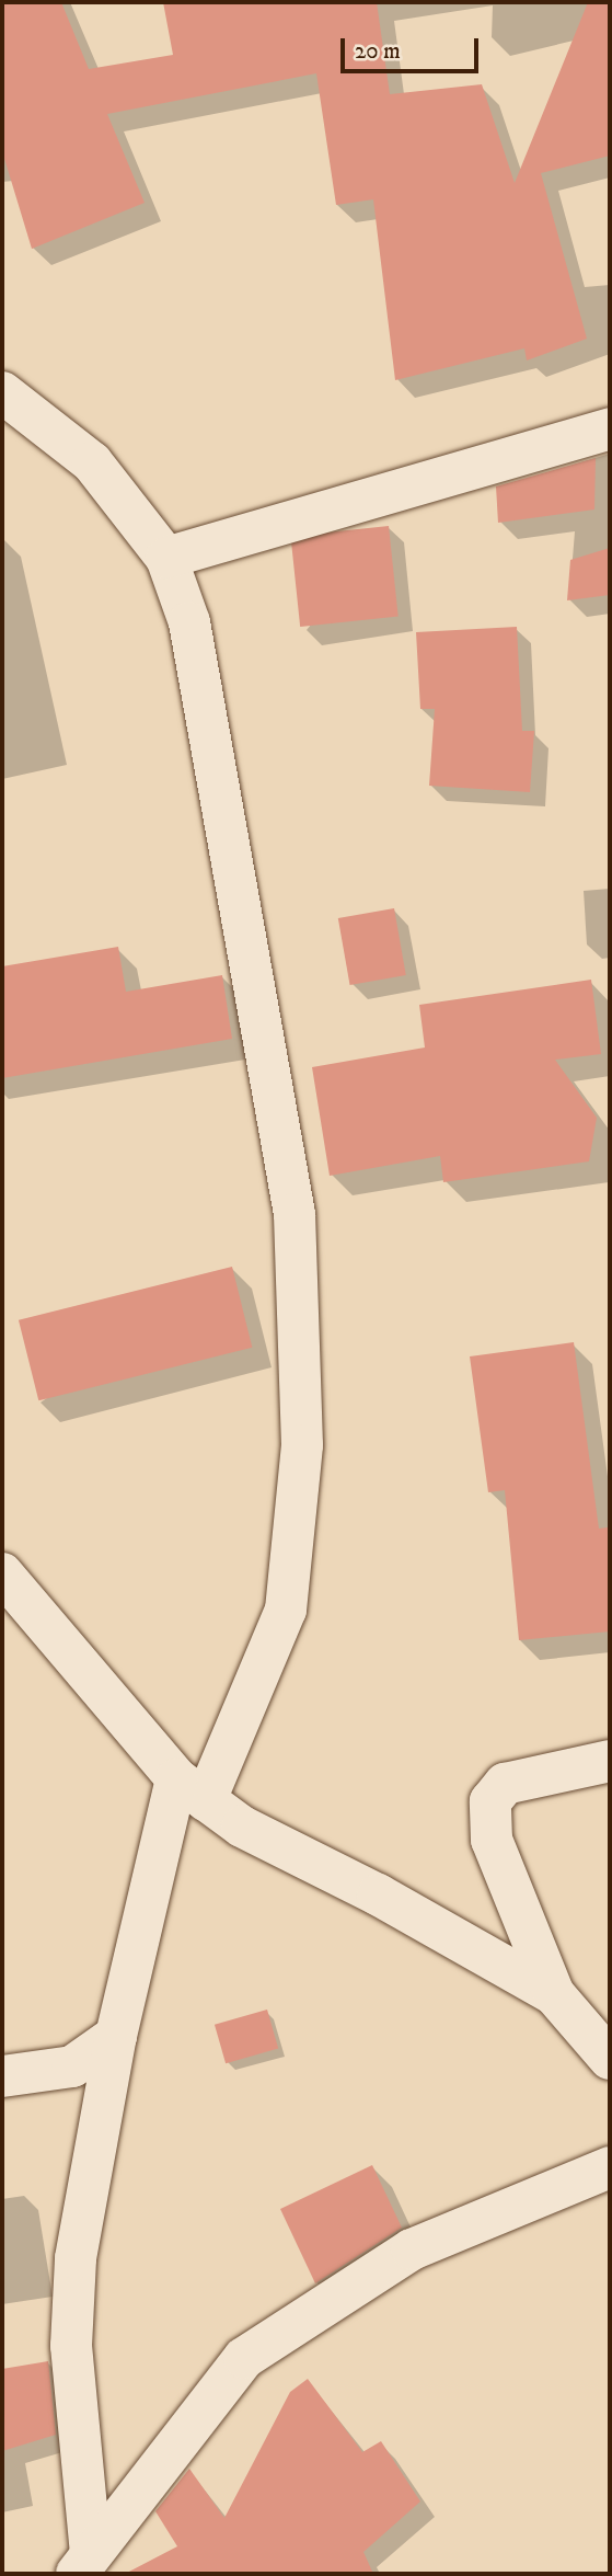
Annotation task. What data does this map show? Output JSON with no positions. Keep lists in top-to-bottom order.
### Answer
{
  "scale_bar": "20 m"
}
